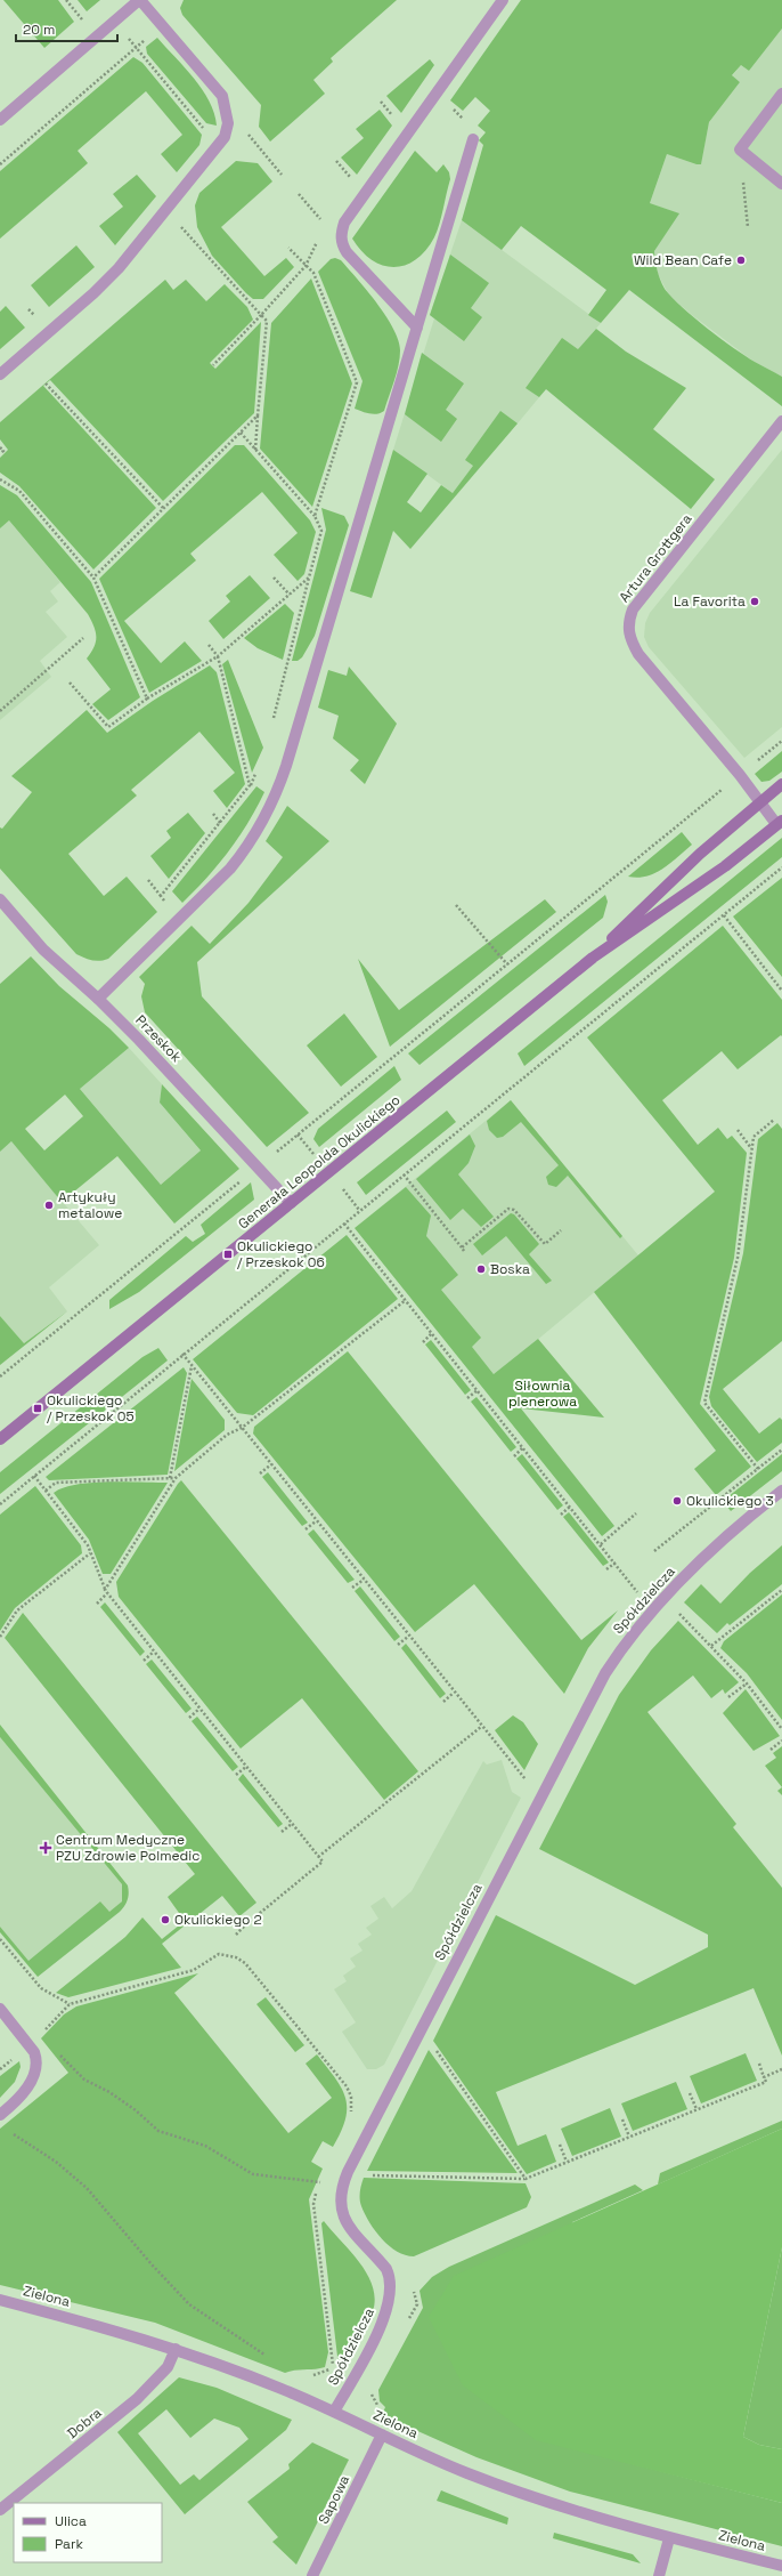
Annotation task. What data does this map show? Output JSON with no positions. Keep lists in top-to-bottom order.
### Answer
{
  "streets": {
    "main road": ["Generała Leopolda Okulickiego"],
    "street": [
      "Artura Grottgera",
      "Przeskok",
      "Spółdzielcza",
      "Zielona",
      "Dobra",
      "Sapowa"
    ]
  },
  "crossings": [
    ["Artura Grottgera", "Generała Leopolda Okulickiego"],
    ["Przeskok", "Generała Leopolda Okulickiego"],
    ["Spółdzielcza", "Zielona"],
    ["Zielona", "Dobra"],
    ["Zielona", "Sapowa"]
  ],
  "parks": ["Siłownia plenerowa"],
  "places": {
    "other": [
      "Wild Bean Cafe",
      "La Favorita",
      "Artykuły metalowe",
      "Boska",
      "Okulickiego 3",
      "Okulickiego 2"
    ],
    "transit": ["Okulickiego / Przeskok 06", "Okulickiego / Przeskok 05"],
    "health": ["Centrum Medyczne PZU Zdrowie Polmedic"]
  },
  "legend": ["Ulica", "Park"],
  "scale_bar": "20 m"
}
